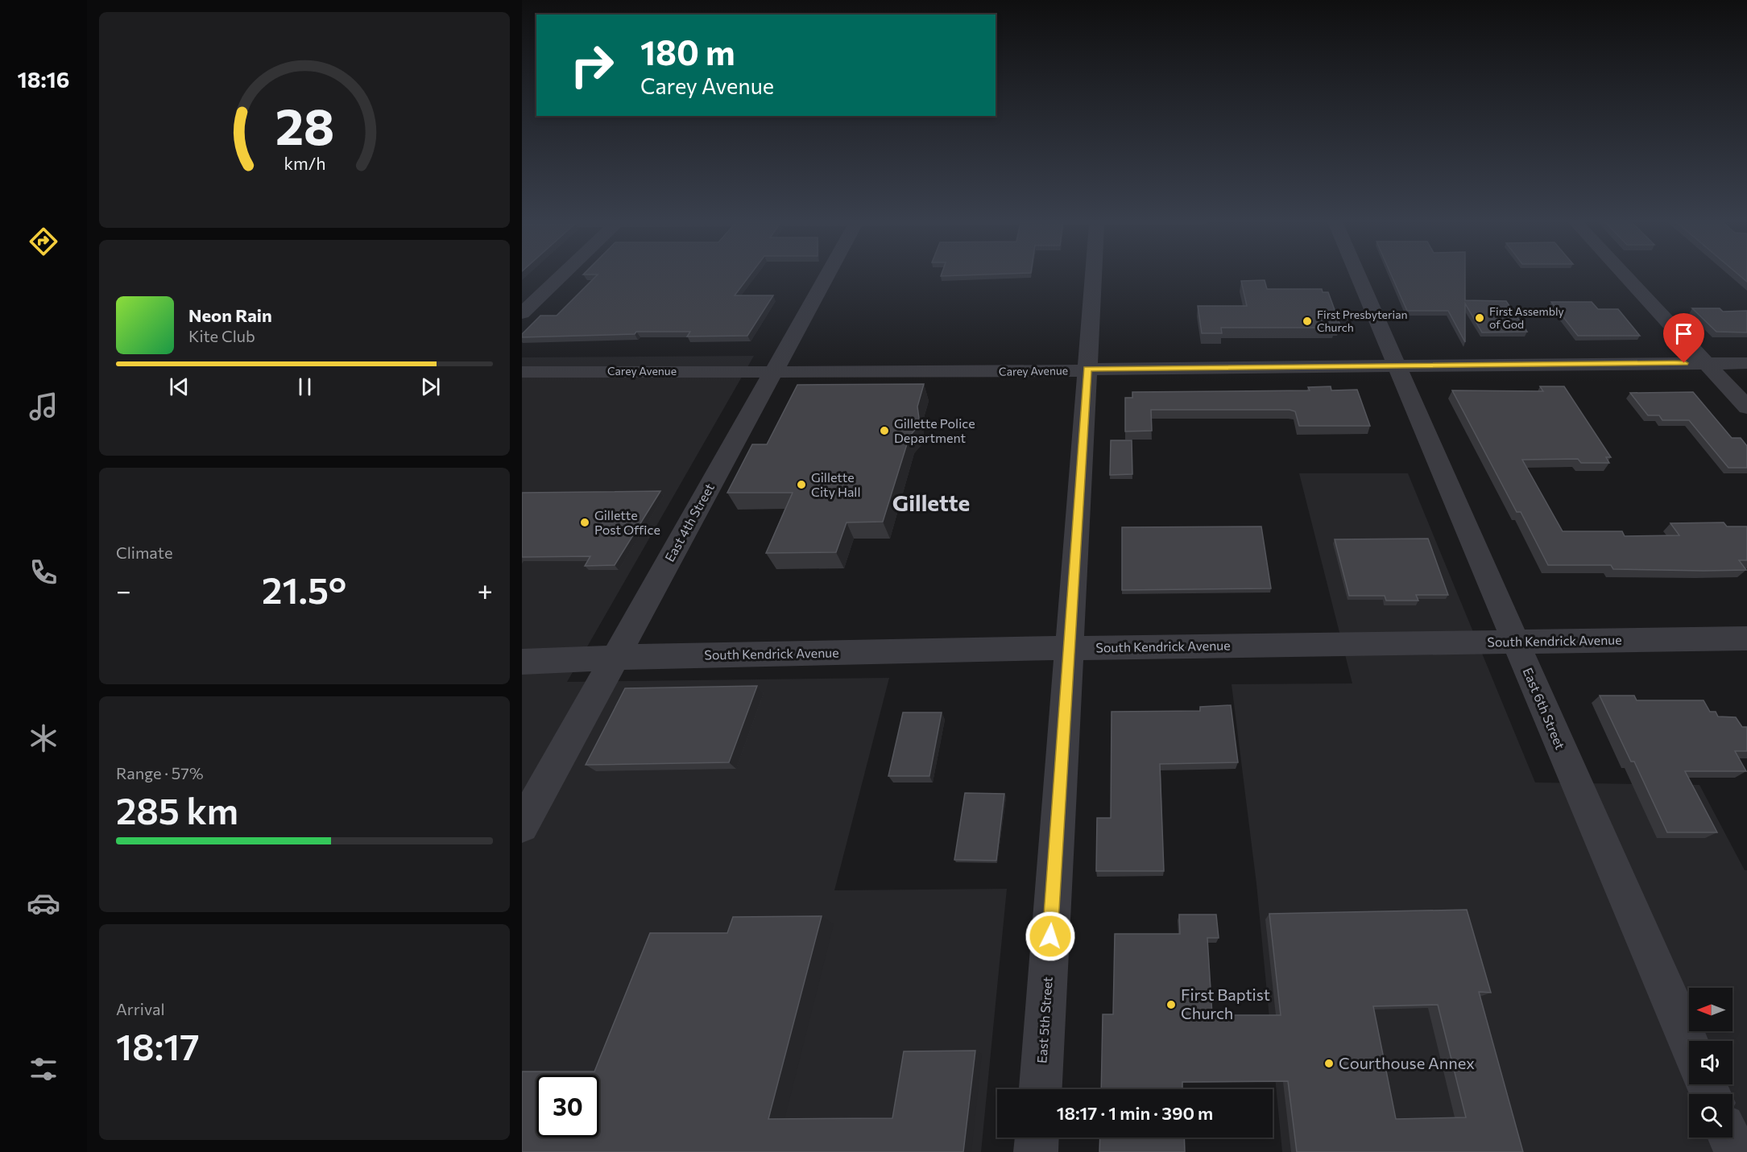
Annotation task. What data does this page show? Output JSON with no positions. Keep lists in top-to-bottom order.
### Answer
{
  "streets": {
    "street": [
      "Carey Avenue",
      "East 4th Street",
      "South Kendrick Avenue",
      "East 6th Street",
      "East 5th Street"
    ]
  },
  "crossings": [
    ["Carey Avenue", "East 4th Street"],
    ["Carey Avenue", "East 6th Street"],
    ["Carey Avenue", "East 5th Street"],
    ["East 4th Street", "South Kendrick Avenue"],
    ["South Kendrick Avenue", "East 6th Street"],
    ["South Kendrick Avenue", "East 5th Street"]
  ],
  "districts": ["Gillette"],
  "places": [
    "First Assembly of God",
    "First Presbyterian Church",
    "Gillette Police Department",
    "Gillette City Hall",
    "Gillette Post Office",
    "First Baptist Church",
    "Courthouse Annex"
  ],
  "north": "left",
  "page": {
    "tabs": "18:16",
    "turn": ["180 m", "Carey Avenue"],
    "song": ["Neon Rain", "Kite Club"],
    "tile": [
      "Climate",
      ["Range · 57%", "285 km"],
      ["Arrival", "18:17"]
    ],
    "heat": ["−", "21.5°", "+"],
    "limit": "30",
    "trip": "18:17 · 1 min · 390 m",
    "gauge": ["28", "km/h"]
  }
}
